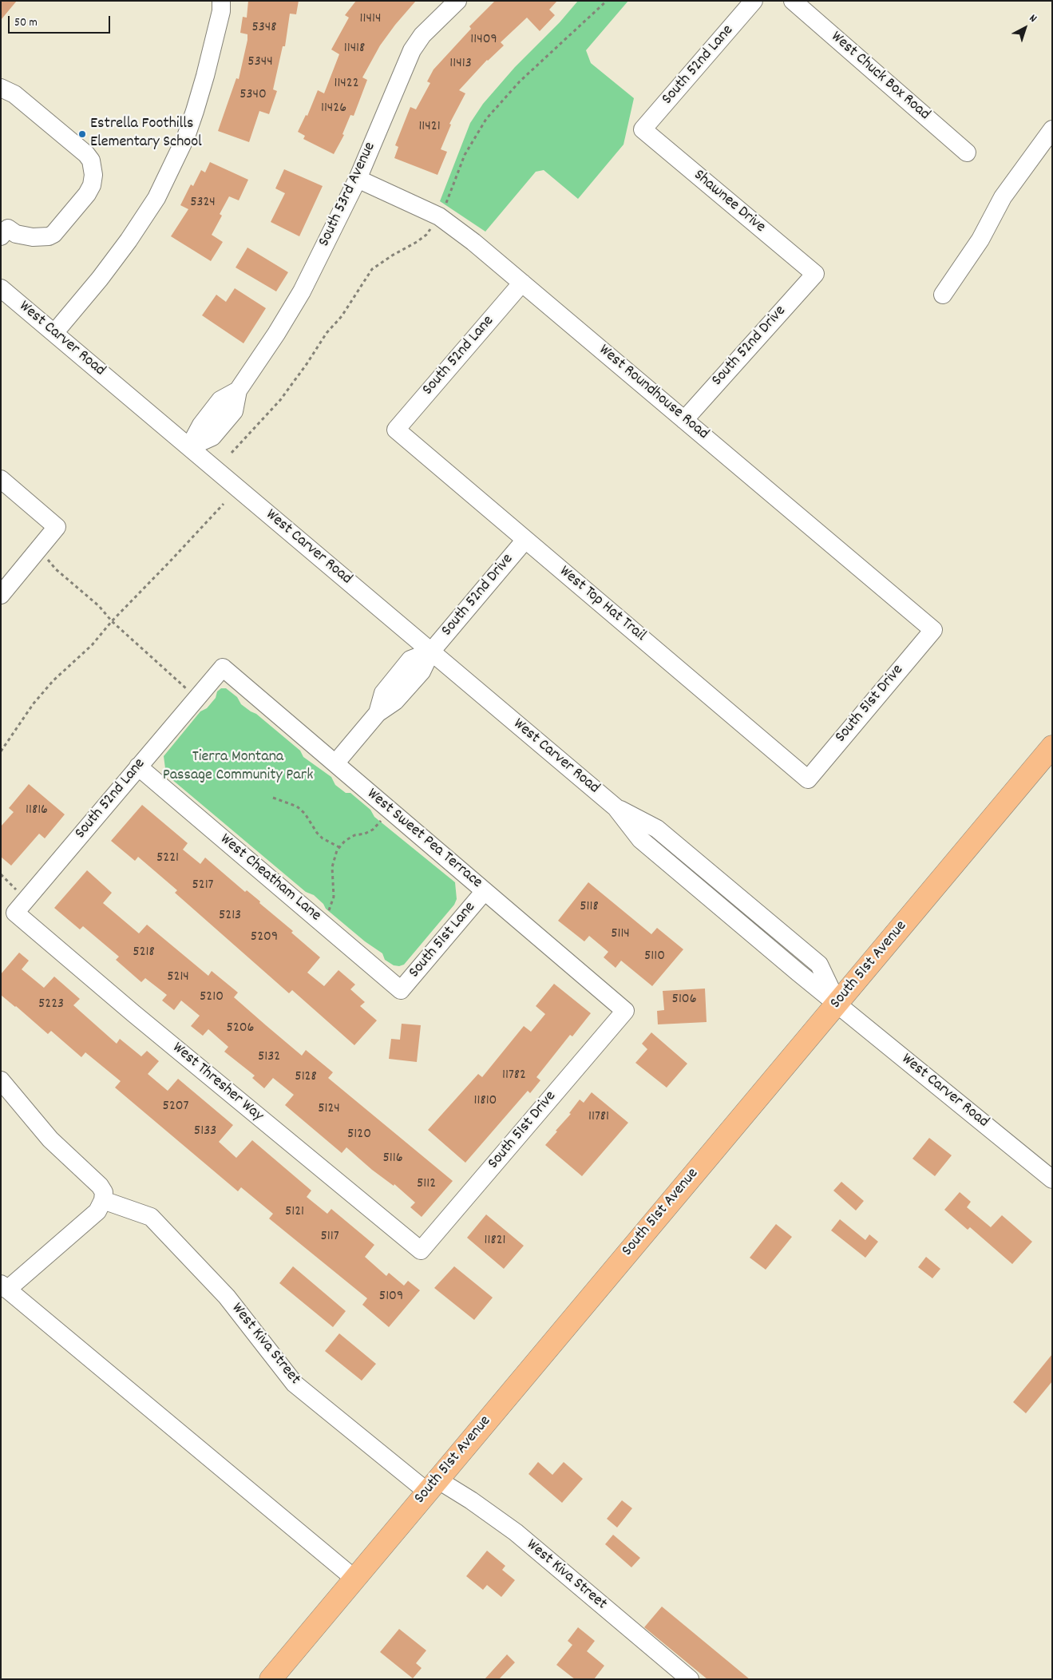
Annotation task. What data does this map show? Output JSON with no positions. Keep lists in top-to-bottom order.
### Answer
{
  "streets": {
    "main road": ["South 51st Avenue"],
    "street": [
      "South 52nd Lane",
      "West Chuck Box Road",
      "South 53rd Avenue",
      "Shawnee Drive",
      "West Carver Road",
      "South 52nd Drive",
      "West Roundhouse Road",
      "West Top Hat Trail",
      "South 51st Drive",
      "West Sweet Pea Terrace",
      "West Cheatham Lane",
      "South 51st Lane",
      "West Thresher Way",
      "West Kiva Street"
    ]
  },
  "crossings": [
    ["South 52nd Lane", "Shawnee Drive"],
    ["South 52nd Lane", "West Roundhouse Road"],
    ["South 52nd Lane", "West Top Hat Trail"],
    ["South 52nd Lane", "West Sweet Pea Terrace"],
    ["South 52nd Lane", "West Cheatham Lane"],
    ["South 52nd Lane", "West Thresher Way"],
    ["South 53rd Avenue", "West Carver Road"],
    ["South 53rd Avenue", "West Roundhouse Road"],
    ["Shawnee Drive", "South 52nd Drive"],
    ["West Carver Road", "South 52nd Drive"],
    ["West Carver Road", "South 51st Avenue"],
    ["South 52nd Drive", "West Roundhouse Road"],
    ["South 52nd Drive", "West Top Hat Trail"],
    ["South 52nd Drive", "West Sweet Pea Terrace"],
    ["West Roundhouse Road", "South 51st Drive"],
    ["West Top Hat Trail", "South 51st Drive"],
    ["South 51st Drive", "West Sweet Pea Terrace"],
    ["South 51st Drive", "West Thresher Way"],
    ["West Sweet Pea Terrace", "South 51st Lane"],
    ["West Cheatham Lane", "South 51st Lane"],
    ["South 51st Avenue", "West Kiva Street"]
  ],
  "parks": ["Tierra Montana Passage Community Park"],
  "places": ["Estrella Foothills Elementary School"],
  "house_numbers": [
    "11414",
    "5348",
    "11409",
    "11418",
    "5344",
    "11413",
    "11422",
    "5340",
    "11426",
    "11421",
    "5324",
    "11816",
    "5221",
    "5217",
    "5118",
    "5213",
    "5114",
    "5209",
    "5218",
    "5110",
    "5214",
    "5210",
    "5106",
    "5223",
    "5206",
    "5132",
    "11782",
    "5128",
    "11810",
    "5207",
    "5124",
    "11781",
    "5133",
    "5120",
    "5116",
    "5112",
    "5121",
    "5117",
    "11821",
    "5109"
  ],
  "scale_bar": "50 m",
  "north": "top right"
}
